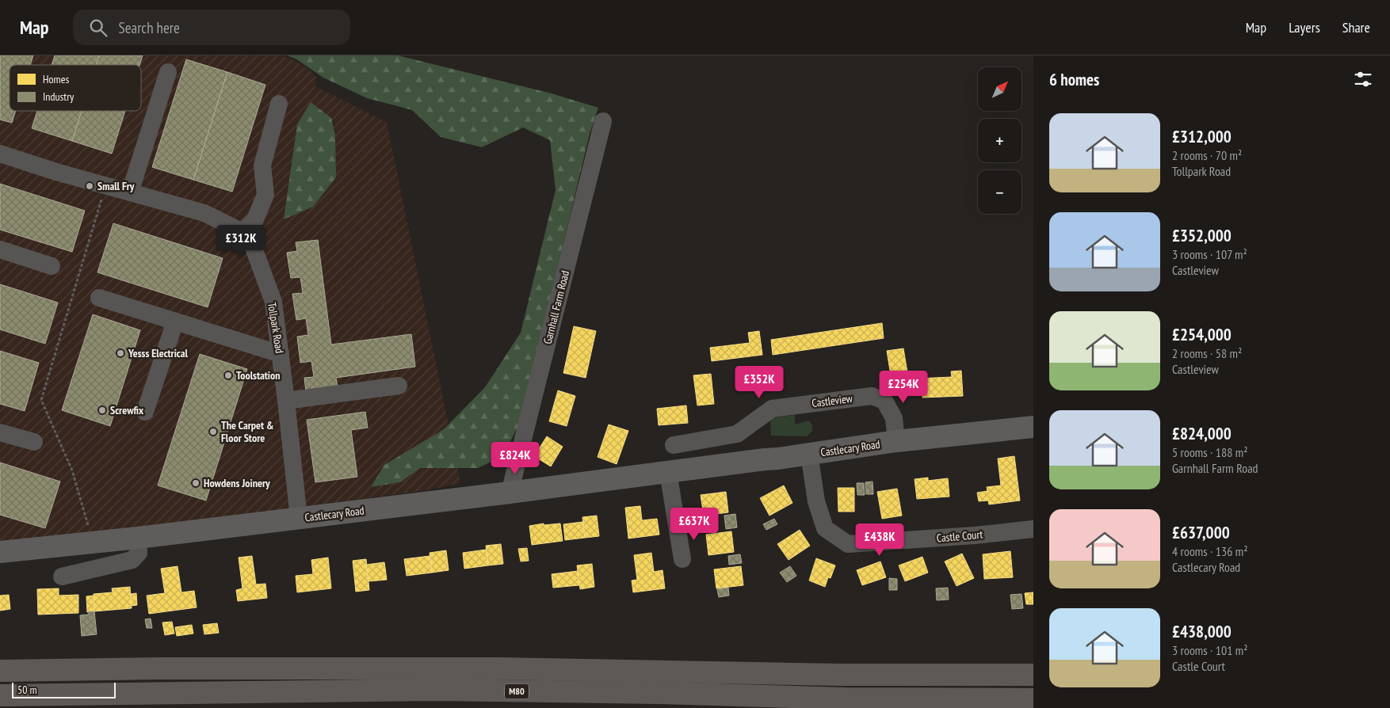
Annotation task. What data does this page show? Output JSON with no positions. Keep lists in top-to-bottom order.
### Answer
{
  "streets": {
    "highway": ["M80"],
    "main road": ["Castlecary Road"],
    "street": [
      "Garnhall Farm Road",
      "Tollpark Road",
      "Castleview",
      "Castle Court"
    ]
  },
  "crossings": [
    ["Garnhall Farm Road", "Castlecary Road"],
    ["Tollpark Road", "Castlecary Road"],
    ["Castleview", "Castlecary Road"],
    ["Castlecary Road", "Castle Court"]
  ],
  "places": [
    "Small Fry",
    "Yesss Electrical",
    "Toolstation",
    "Screwfix",
    "The Carpet & Floor Store",
    "Howdens Joinery"
  ],
  "legend": ["Homes", "Industry"],
  "scale_bar": "50 m",
  "north": "top right",
  "page": {
    "header": "Map",
    "search": "Search here",
    "nav": ["Map", "Layers", "Share"],
    "heading": "6 homes",
    "map_buttons": ["+", "−"],
    "list": [
      {
        "name": "£312,000",
        "note": "2 rooms · 70 m² · Tollpark Road"
      },
      {
        "name": "£352,000",
        "note": "3 rooms · 107 m² · Castleview"
      },
      {
        "name": "£254,000",
        "note": "2 rooms · 58 m² · Castleview"
      },
      {
        "name": "£824,000",
        "note": "5 rooms · 188 m² · Garnhall Farm Road"
      },
      {
        "name": "£637,000",
        "note": "4 rooms · 136 m² · Castlecary Road"
      },
      {
        "name": "£438,000",
        "note": "3 rooms · 101 m² · Castle Court"
      }
    ],
    "price": [
      "£312K",
      "£352K",
      "£254K",
      "£824K",
      "£637K",
      "£438K"
    ],
    "scale": "50 m"
  }
}
